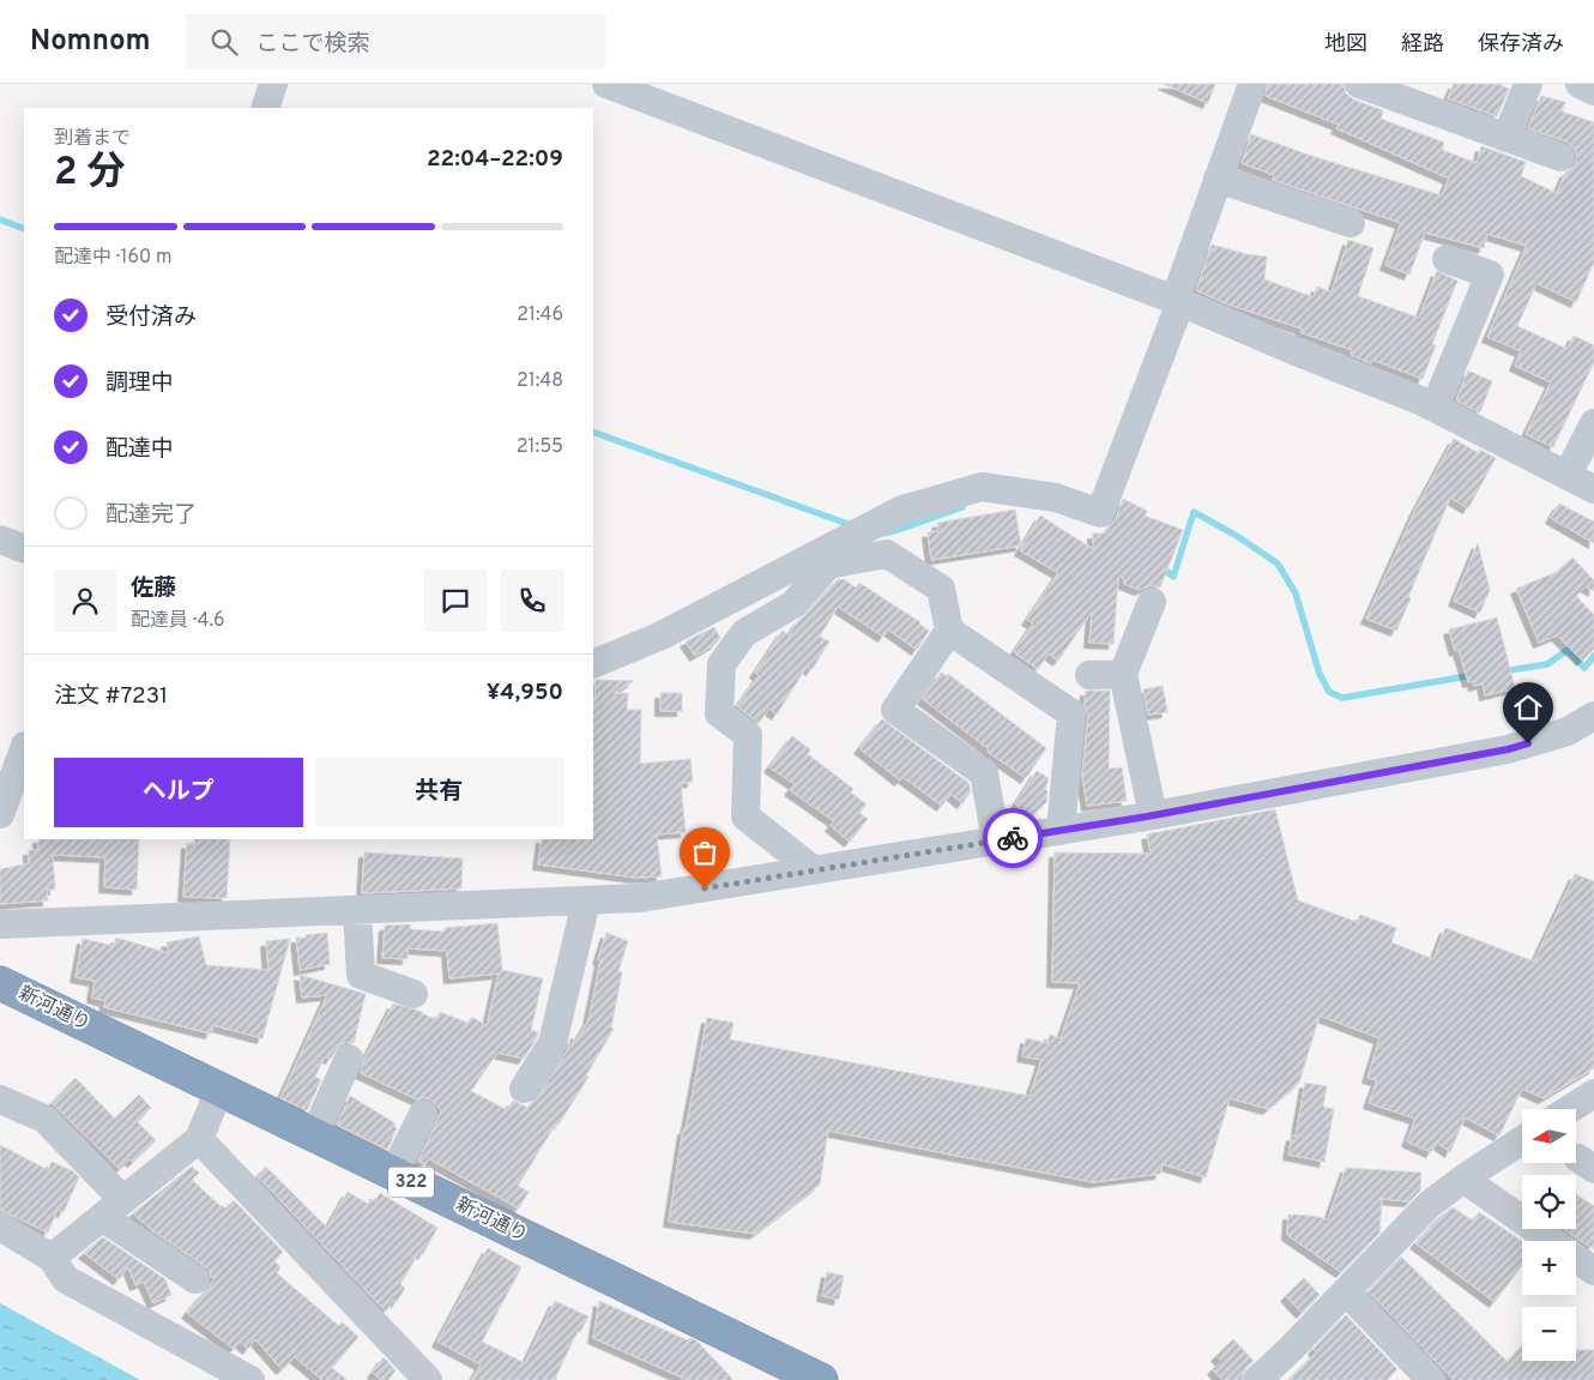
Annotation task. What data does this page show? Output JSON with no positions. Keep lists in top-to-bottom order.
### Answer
{
  "streets": {
    "highway": ["新河通り", "322"]
  },
  "north": "left",
  "page": {
    "header": "Nomnom",
    "search": "ここで検索",
    "nav": ["地図", "経路", "保存済み"],
    "heading": ["2 分", "到着まで", "22:04–22:09"],
    "panel": [
      "佐藤",
      "配達員 · 4.6",
      "注文 #7231",
      "¥4,950"
    ],
    "bar": "配達中 · 160 m",
    "list": [
      ["受付済み", "21:46"],
      ["調理中", "21:48"],
      ["配達中", "21:55"],
      "配達完了"
    ],
    "buttons": ["ヘルプ", "共有"],
    "map_buttons": ["+", "−"]
  }
}
